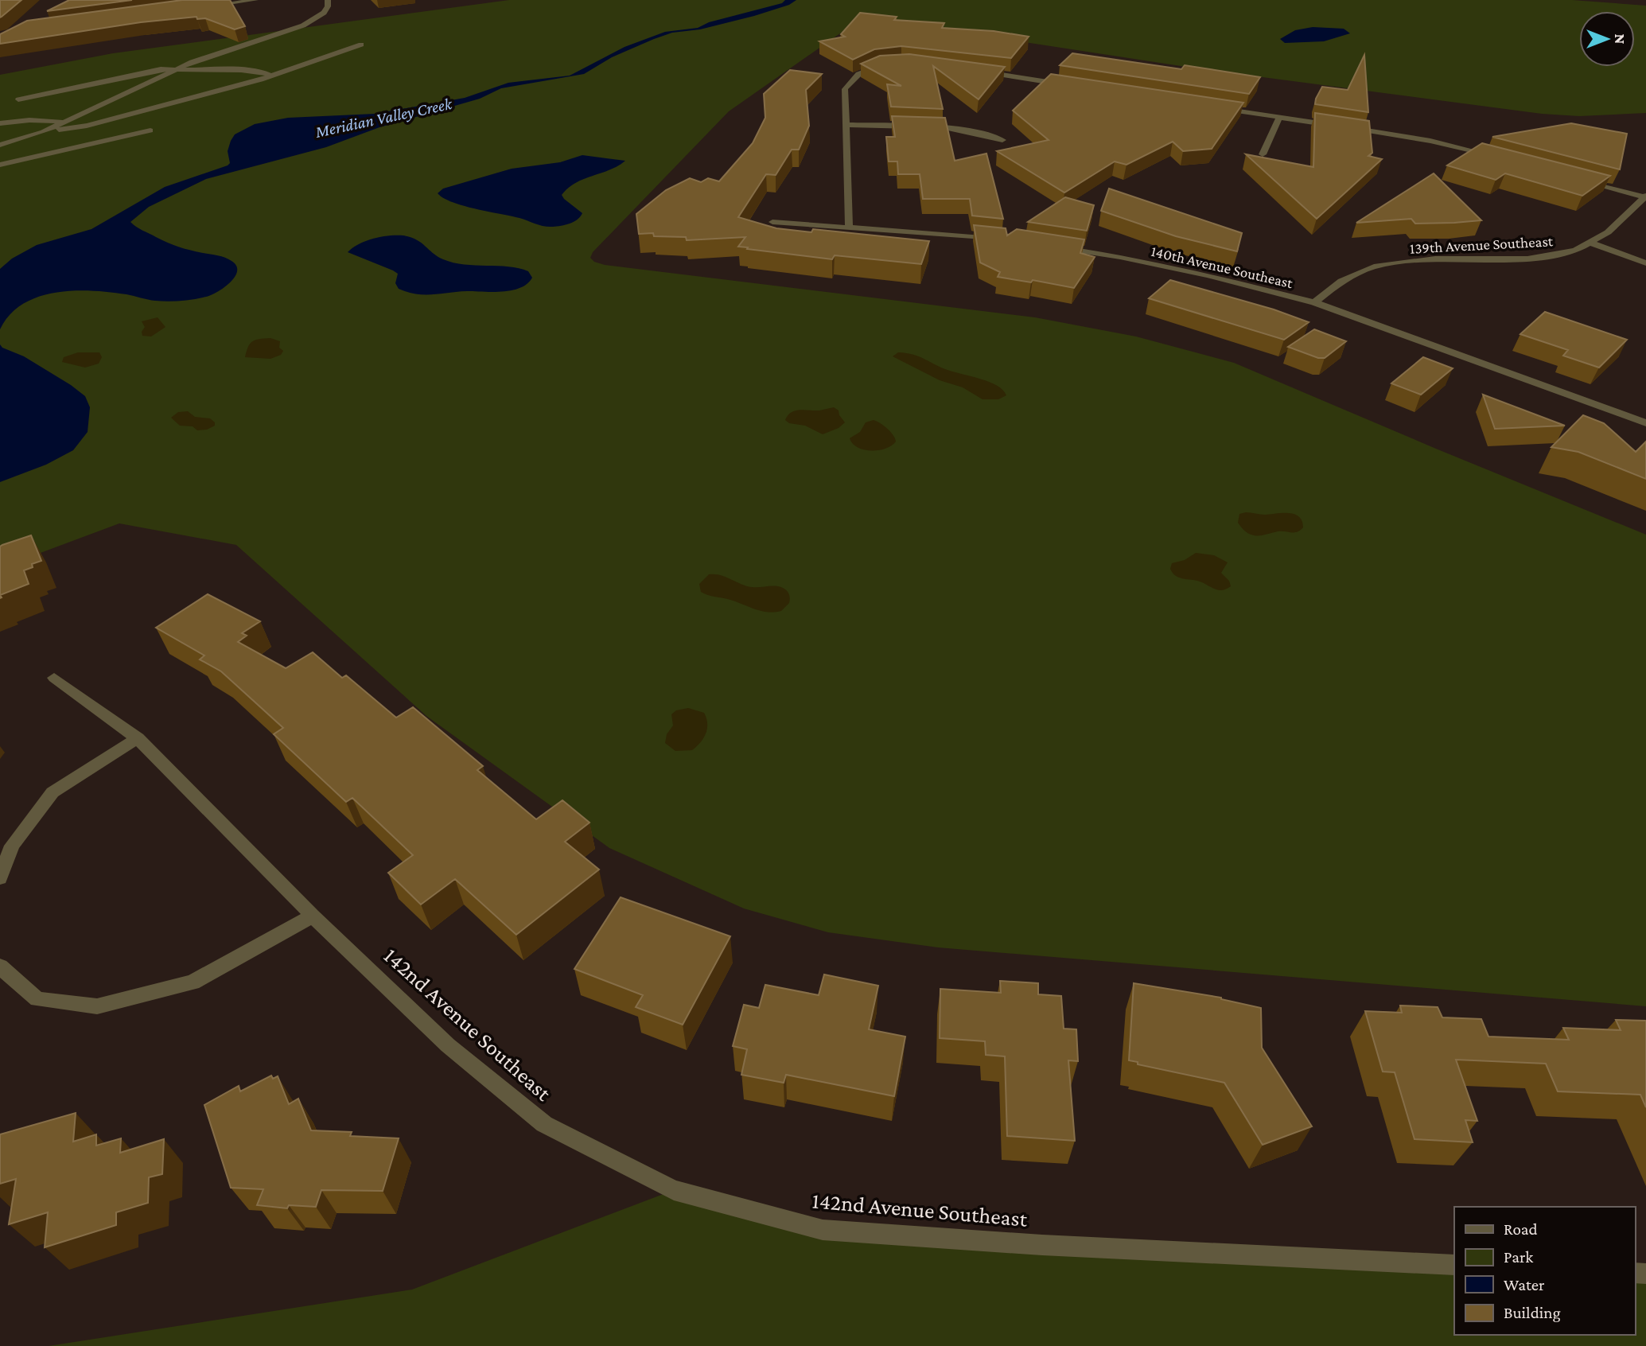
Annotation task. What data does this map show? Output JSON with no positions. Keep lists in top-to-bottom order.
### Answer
{
  "streets": {
    "street": ["139th Avenue Southeast", "140th Avenue Southeast", "142nd Avenue Southeast"]
  },
  "crossings": [
    ["139th Avenue Southeast", "140th Avenue Southeast"]
  ],
  "water": ["Meridian Valley Creek"],
  "legend": [
    "Road",
    "Park",
    "Water",
    "Building"
  ],
  "north": "right"
}
